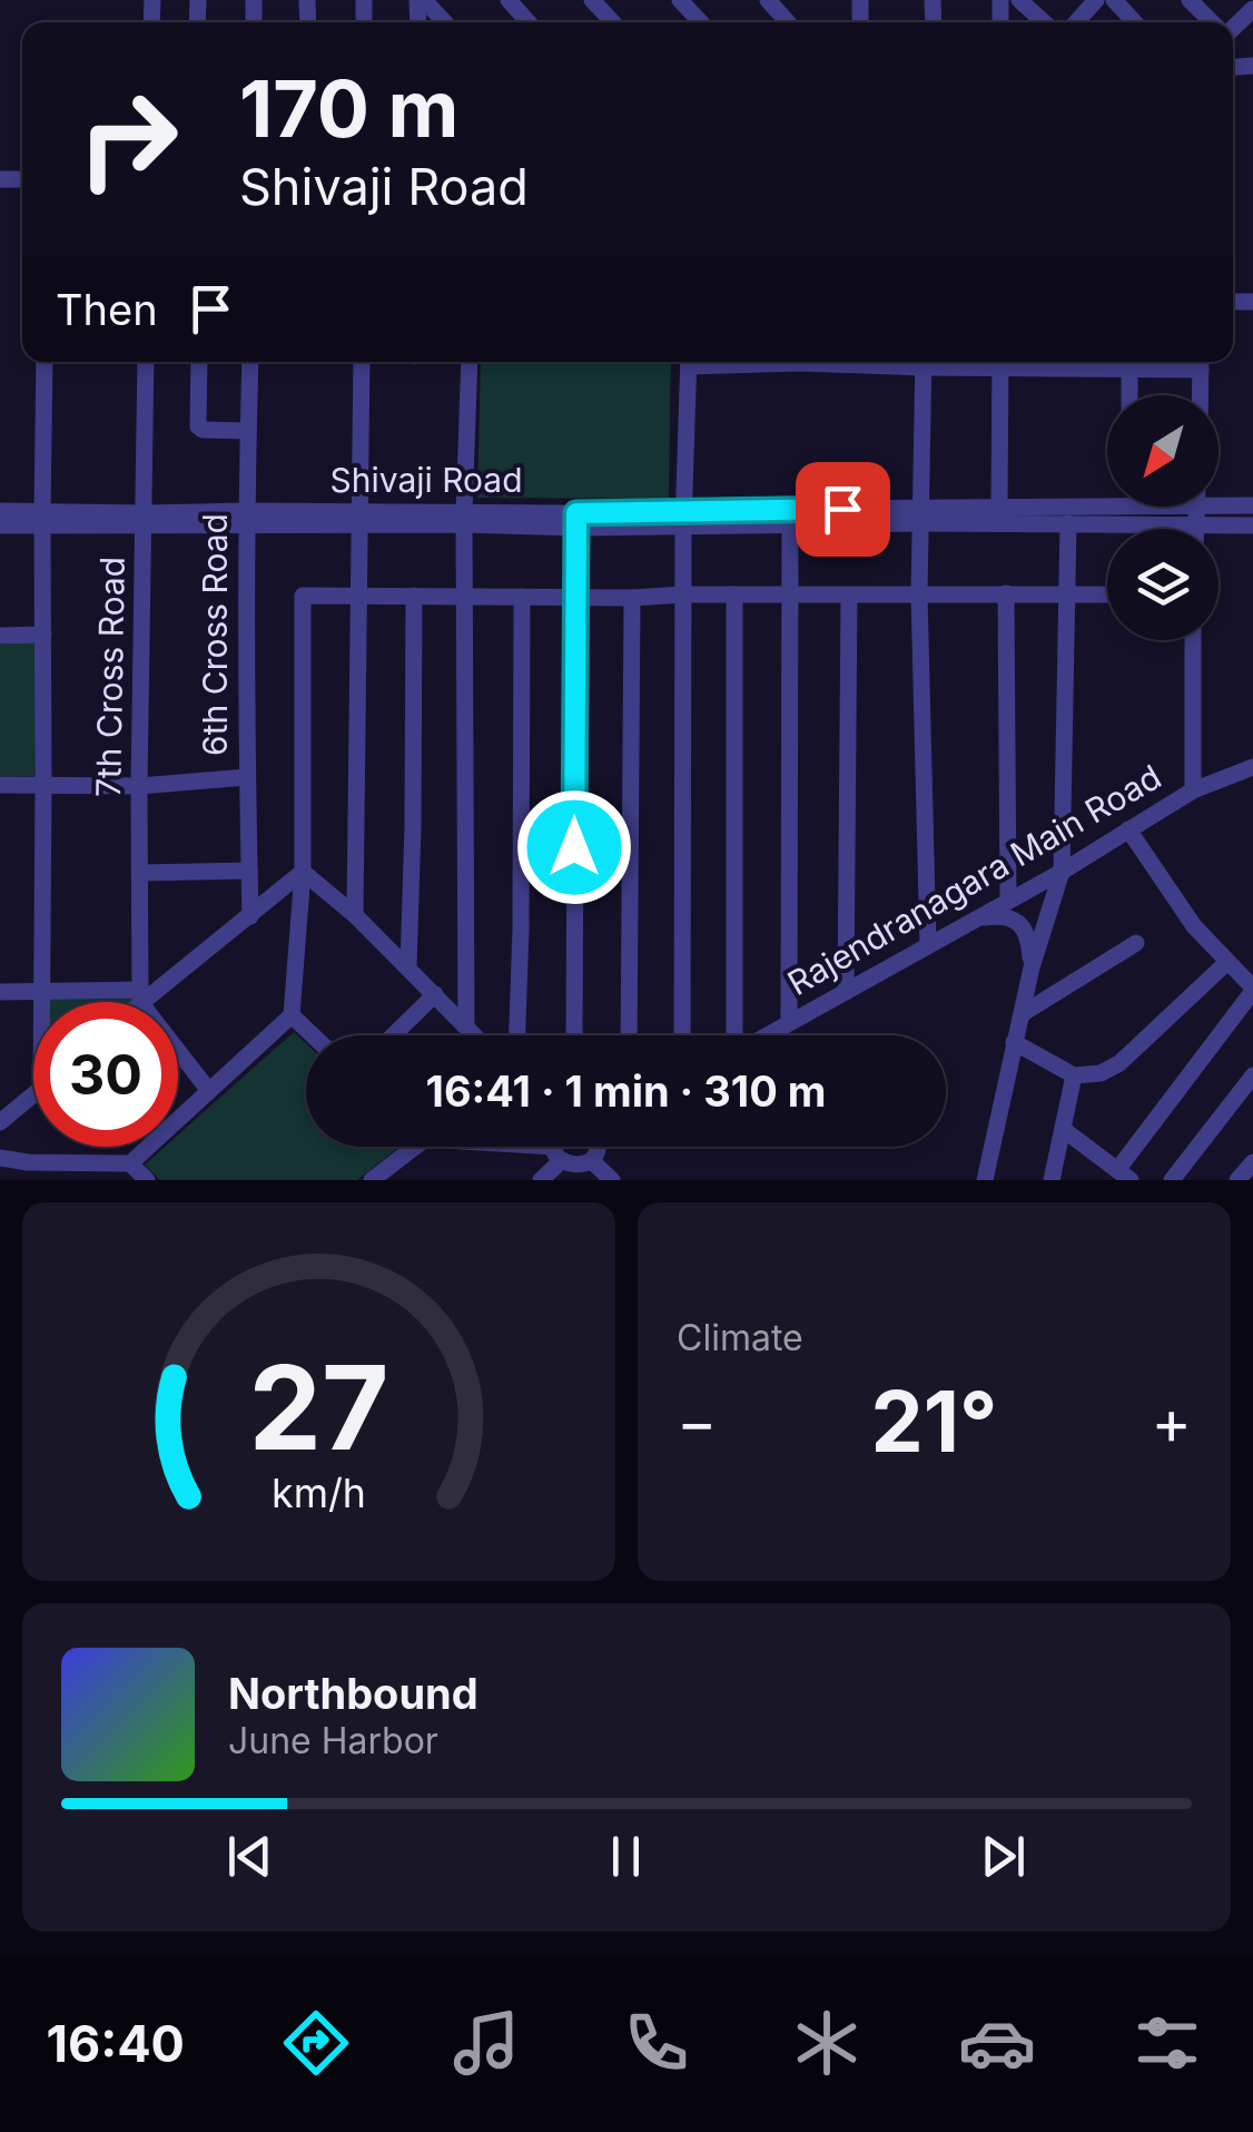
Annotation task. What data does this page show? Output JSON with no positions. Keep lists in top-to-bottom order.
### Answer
{
  "streets": {
    "street": [
      "Shivaji Road",
      "6th Cross Road",
      "7th Cross Road",
      "Rajendranagara Main Road"
    ]
  },
  "crossings": [
    ["Shivaji Road", "6th Cross Road"],
    ["Shivaji Road", "7th Cross Road"]
  ],
  "north": "bottom left",
  "page": {
    "turn": ["170 m", "Shivaji Road"],
    "then": "Then",
    "limit": "30",
    "trip": "16:41 · 1 min · 310 m",
    "tile": "Climate",
    "heat": ["−", "21°", "+"],
    "song": ["Northbound", "June Harbor"],
    "tabs": "16:40",
    "gauge": ["27", "km/h"]
  }
}
